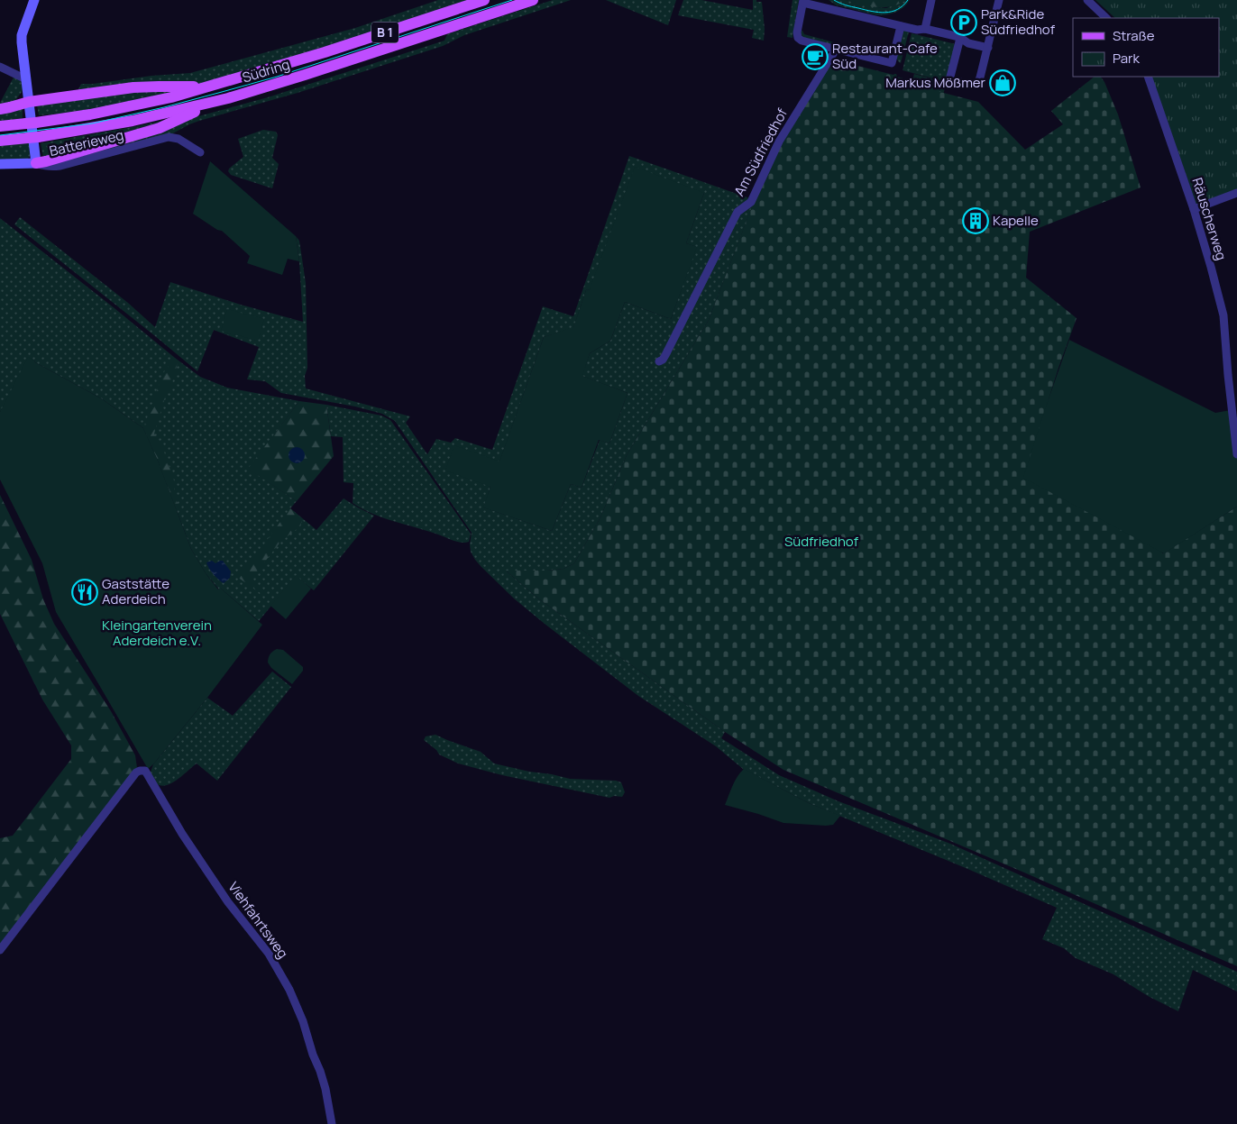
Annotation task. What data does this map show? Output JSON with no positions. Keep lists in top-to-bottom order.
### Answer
{
  "streets": {
    "main road": ["B 1", "Südring"],
    "street": [
      "Batterieweg",
      "Am Südfriedhof",
      "Räuscherweg",
      "Viehfahrtsweg"
    ]
  },
  "parks": ["Südfriedhof", "Kleingartenverein Aderdeich e.V."],
  "places": {
    "parking": ["Park&Ride Südfriedhof"],
    "cafe": ["Restaurant-Cafe Süd"],
    "shop": ["Markus Mößmer"],
    "building": ["Kapelle"],
    "restaurant": ["Gaststätte Aderdeich"]
  },
  "legend": ["Straße", "Park"]
}
